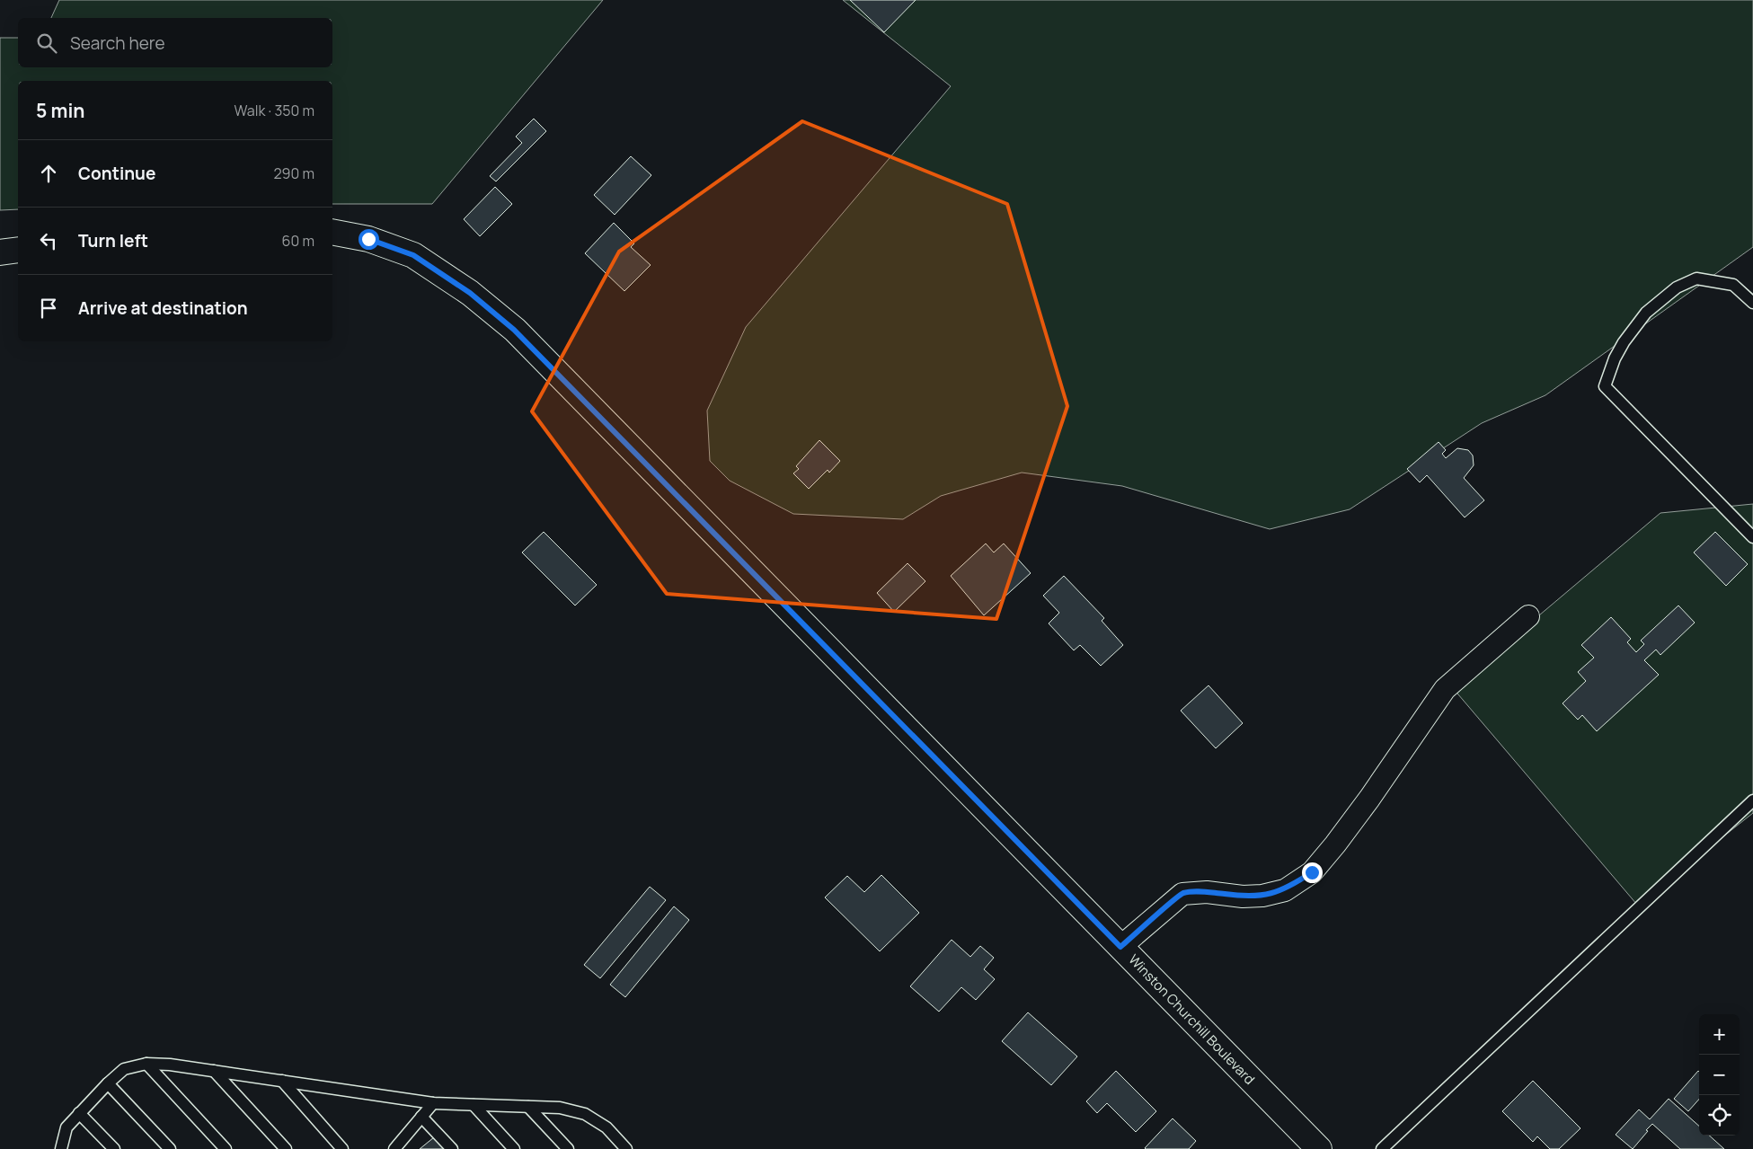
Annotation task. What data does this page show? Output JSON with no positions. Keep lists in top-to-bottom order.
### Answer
{
  "streets": {
    "main road": ["Winston Churchill Boulevard"]
  },
  "page": {
    "search": "Search here",
    "heading": ["5 min", "Walk · 350 m"],
    "list": [
      ["Continue", "290 m"],
      ["Turn left", "60 m"],
      "Arrive at destination"
    ],
    "map_buttons": ["+", "−"]
  }
}
